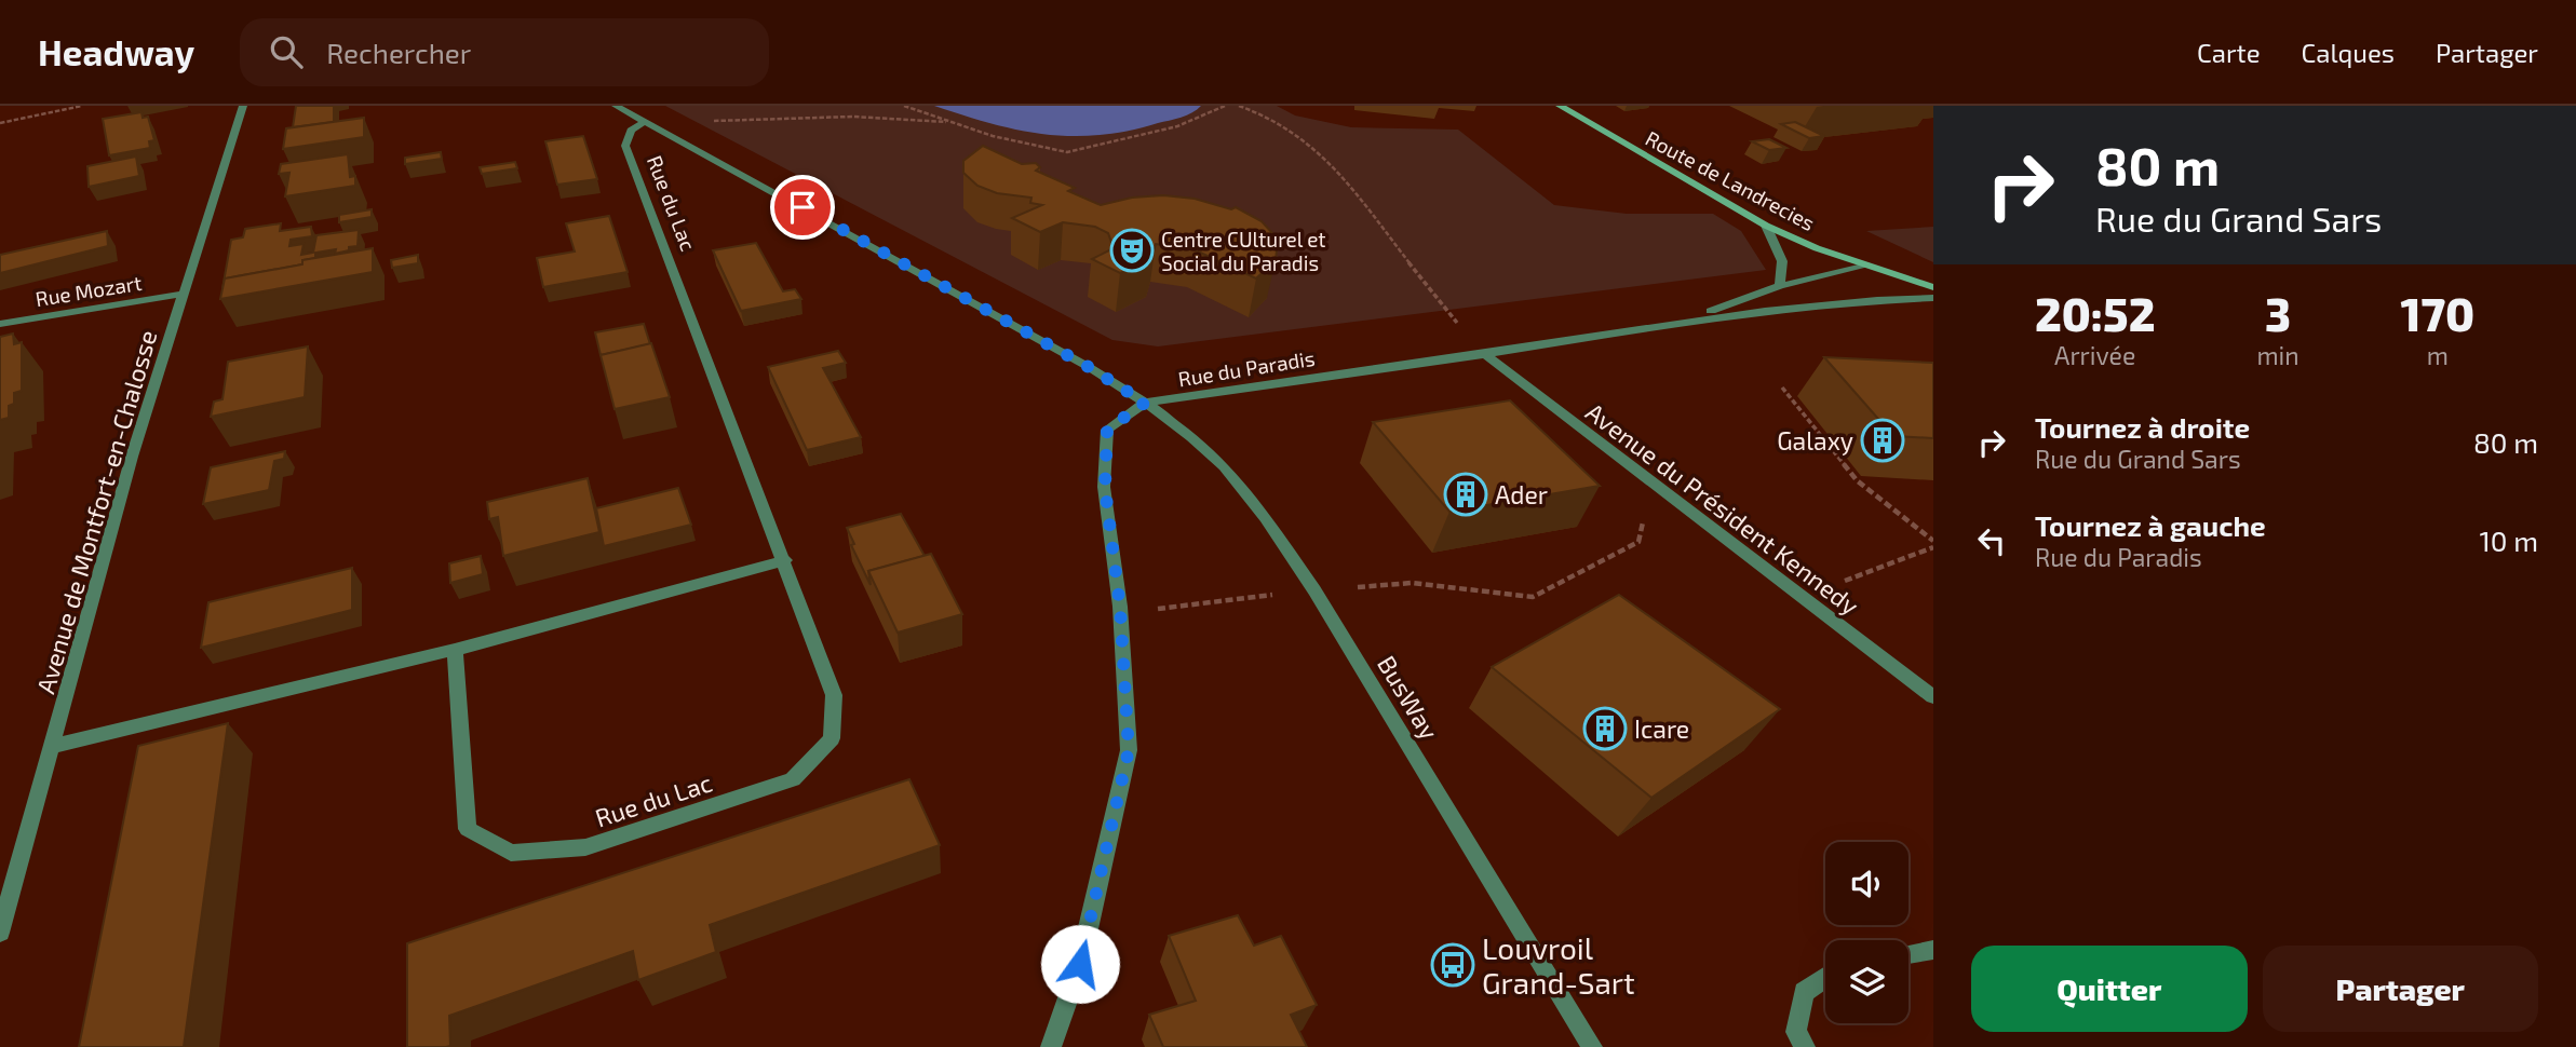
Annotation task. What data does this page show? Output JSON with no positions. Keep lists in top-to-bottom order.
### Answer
{
  "streets": {
    "main road": ["Route de Landrecies"],
    "street": [
      "Rue du Lac",
      "Rue Mozart",
      "Rue du Paradis",
      "Avenue du Président Kennedy",
      "Avenue de Montfort-en-Chalosse",
      "BusWay"
    ]
  },
  "crossings": [
    ["Route de Landrecies", "Rue du Paradis"],
    ["Rue Mozart", "Avenue de Montfort-en-Chalosse"],
    ["Rue du Paradis", "Avenue du Président Kennedy"],
    ["Rue du Paradis", "BusWay"]
  ],
  "places": {
    "theatre": ["Centre CUlturel et Social du Paradis"],
    "building": ["Galaxy", "Ader", "Icare"],
    "bus stop": ["Louvroil Grand-Sart"]
  },
  "page": {
    "header": "Headway",
    "search": "Rechercher",
    "nav": ["Carte", "Calques", "Partager"],
    "turn": ["80 m", "Rue du Grand Sars"],
    "eta": [
      "20:52",
      "Arrivée",
      "3",
      "min",
      "170",
      "m"
    ],
    "list": [
      {
        "name": "Tournez à droite",
        "note": "Rue du Grand Sars",
        "value": "80 m"
      },
      {
        "name": "Tournez à gauche",
        "note": "Rue du Paradis",
        "value": "10 m"
      }
    ],
    "buttons": ["Quitter", "Partager"]
  }
}
